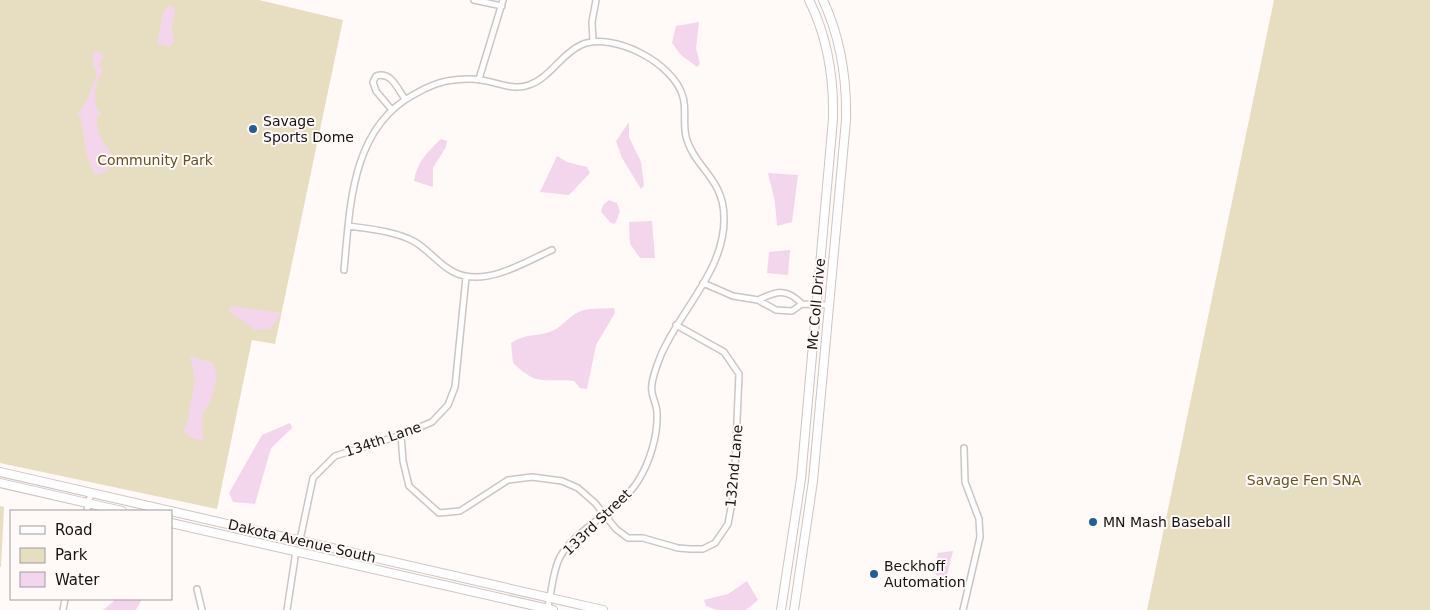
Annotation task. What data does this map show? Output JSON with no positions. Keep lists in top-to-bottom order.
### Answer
{
  "streets": {
    "main road": ["Mc Coll Drive", "Dakota Avenue South"],
    "street": ["134th Lane", "132nd Lane", "133rd Street"]
  },
  "crossings": [
    ["134th Lane", "132nd Lane"],
    ["134th Lane", "Dakota Avenue South"],
    ["132nd Lane", "133rd Street"],
    ["133rd Street", "Dakota Avenue South"]
  ],
  "parks": ["Community Park", "Savage Fen SNA"],
  "places": ["Savage Sports Dome", "MN Mash Baseball", "Beckhoff Automation"],
  "legend": ["Road", "Park", "Water"]
}
